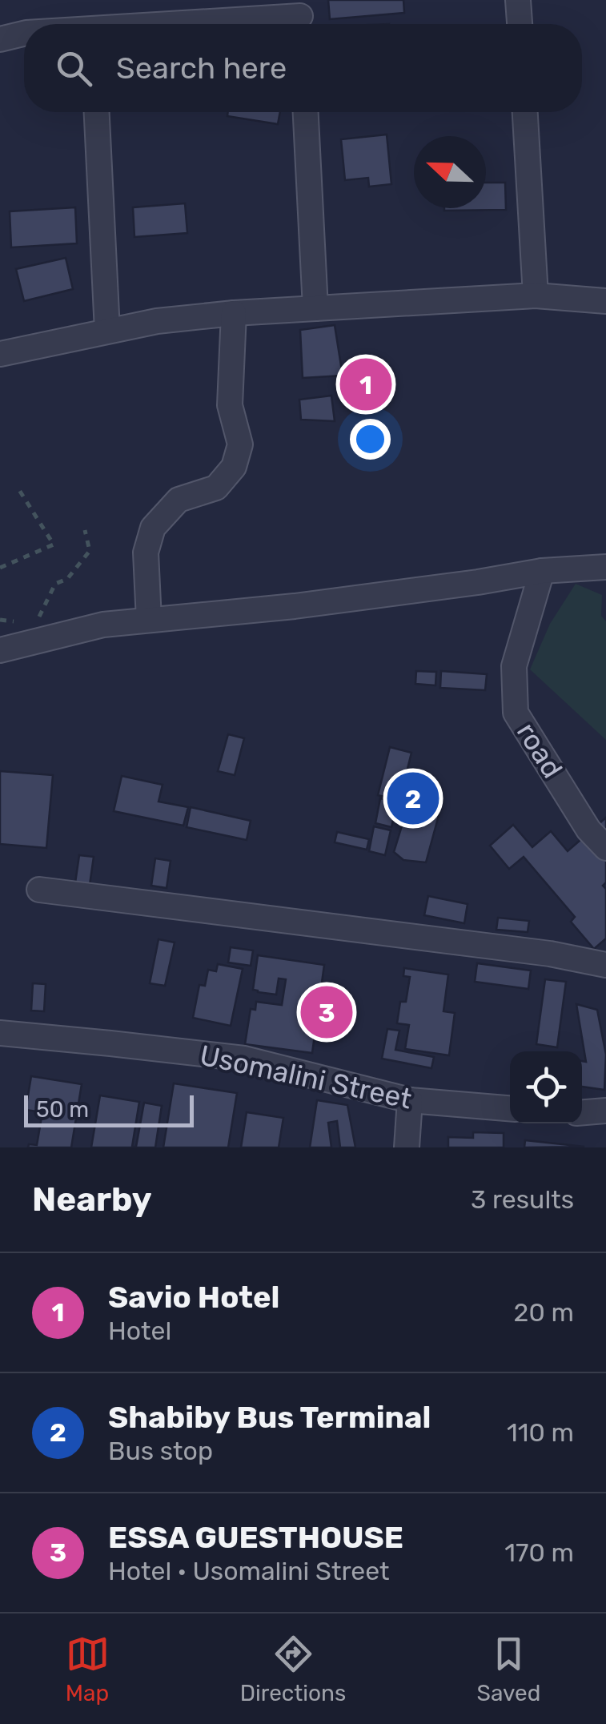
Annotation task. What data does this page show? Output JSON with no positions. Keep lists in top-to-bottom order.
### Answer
{
  "streets": {
    "street": ["road", "Usomalini Street"]
  },
  "scale_bar": "50 m",
  "north": "left",
  "page": {
    "search": "Search here",
    "pins": ["1", "2", "3"],
    "scale": "50 m",
    "heading": ["Nearby", "3 results"],
    "list": [
      {
        "mark": "1",
        "name": "Savio Hotel",
        "note": "Hotel",
        "value": "20 m"
      },
      {
        "mark": "2",
        "name": "Shabiby Bus Terminal",
        "note": "Bus stop",
        "value": "110 m"
      },
      {
        "mark": "3",
        "name": "ESSA GUESTHOUSE",
        "note": "Hotel · Usomalini Street",
        "value": "170 m"
      }
    ],
    "nav": ["Map", "Directions", "Saved"]
  }
}
